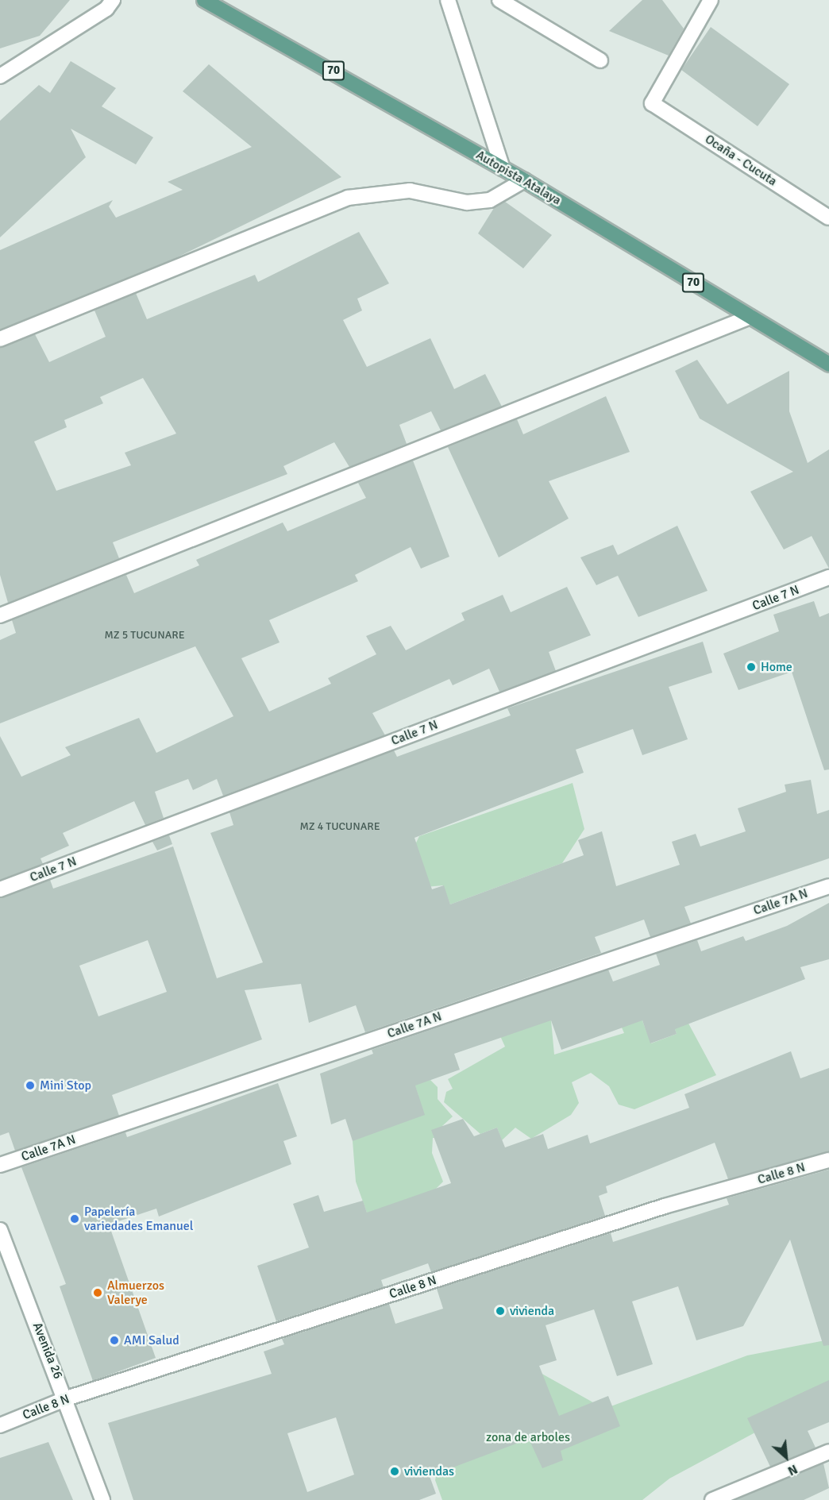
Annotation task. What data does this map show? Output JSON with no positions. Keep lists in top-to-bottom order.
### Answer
{
  "streets": {
    "main road": ["70", "Autopista Atalaya"],
    "street": [
      "Ocaña - Cucuta",
      "Calle 7 N",
      "Calle 7A N",
      "Calle 8 N",
      "Avenida 26"
    ]
  },
  "crossings": [
    ["Calle 8 N", "Avenida 26"]
  ],
  "parks": ["zona de arboles"],
  "places": [
    "Home",
    "Mini Stop",
    "Papelería variedades Emanuel",
    "Almuerzos Valerye",
    "vivienda",
    "AMI Salud",
    "viviendas"
  ],
  "house_numbers": ["MZ 5 TUCUNARE", "MZ 4 TUCUNARE"],
  "north": "bottom right"
}
